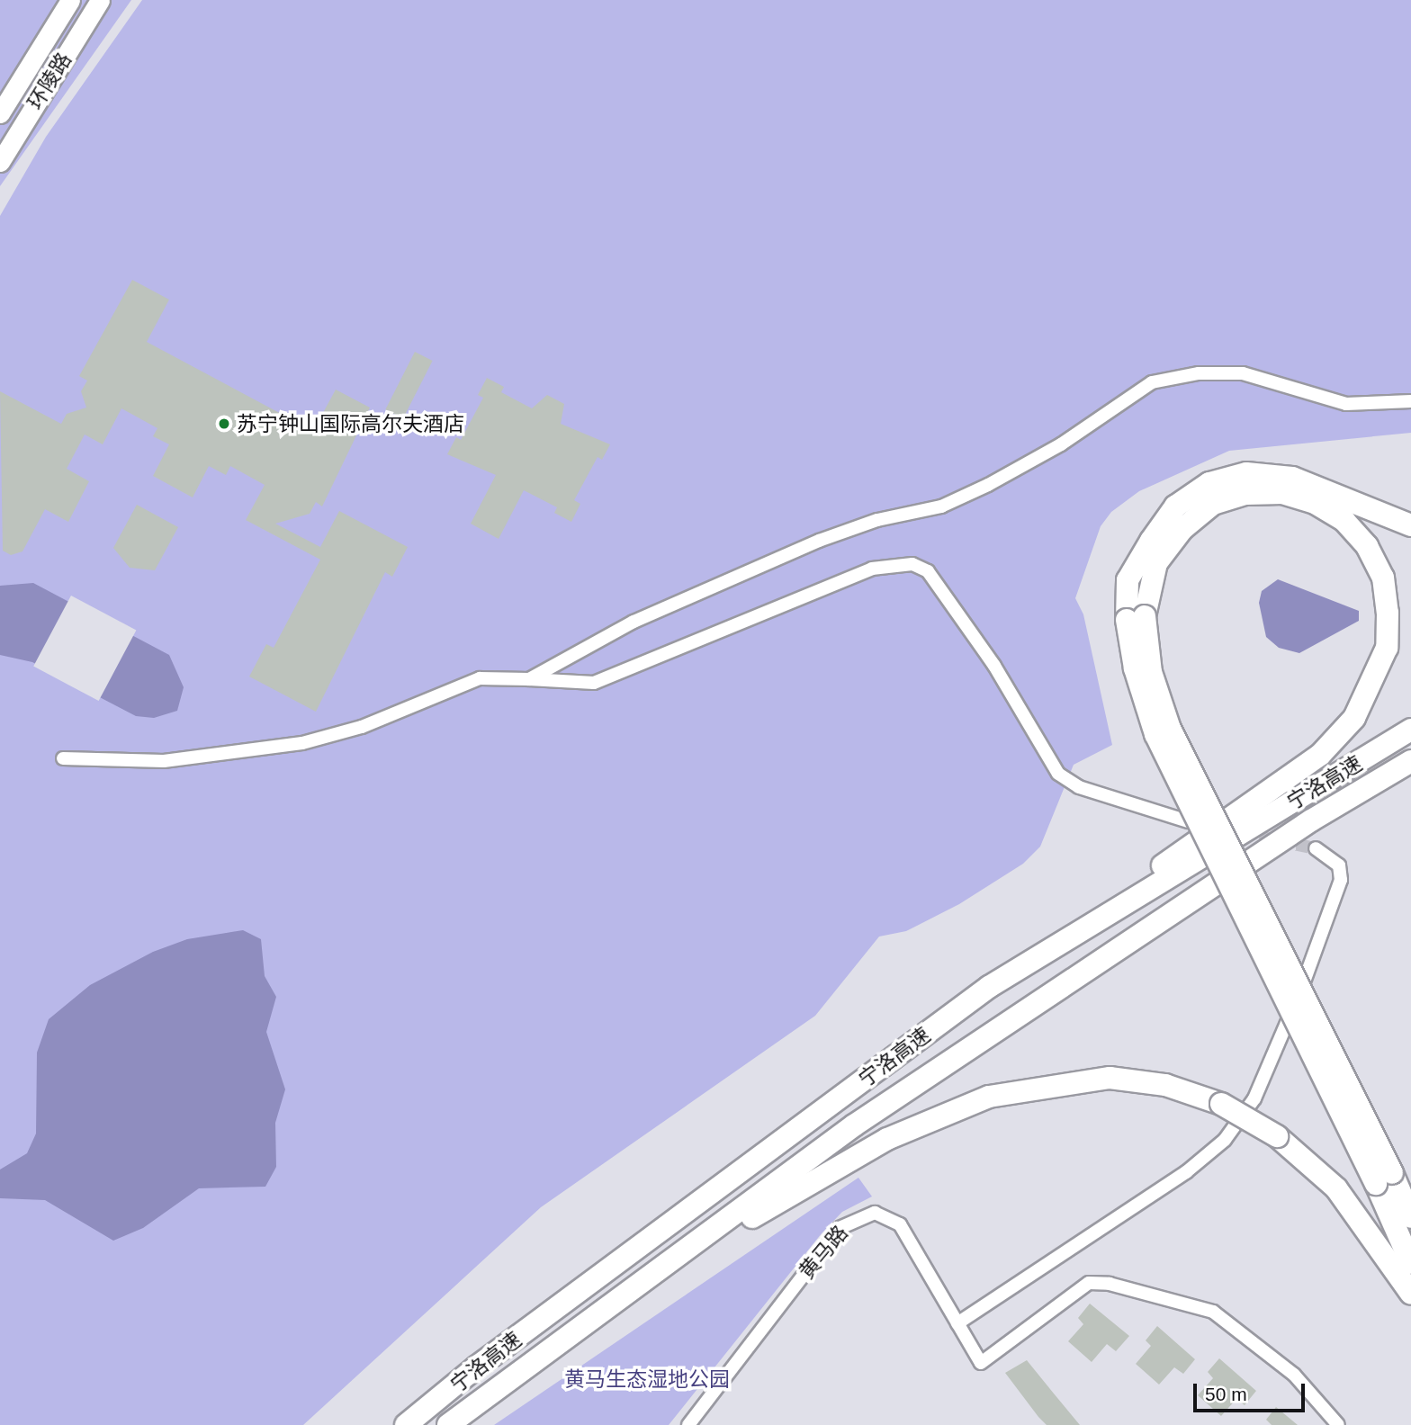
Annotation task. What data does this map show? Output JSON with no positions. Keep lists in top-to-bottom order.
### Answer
{
  "streets": {
    "highway": ["宁洛高速"],
    "main road": ["环陵路"],
    "street": ["黄马路"]
  },
  "parks": ["黄马生态湿地公园"],
  "places": ["苏宁钟山国际高尔夫酒店"],
  "scale_bar": "50 m"
}
